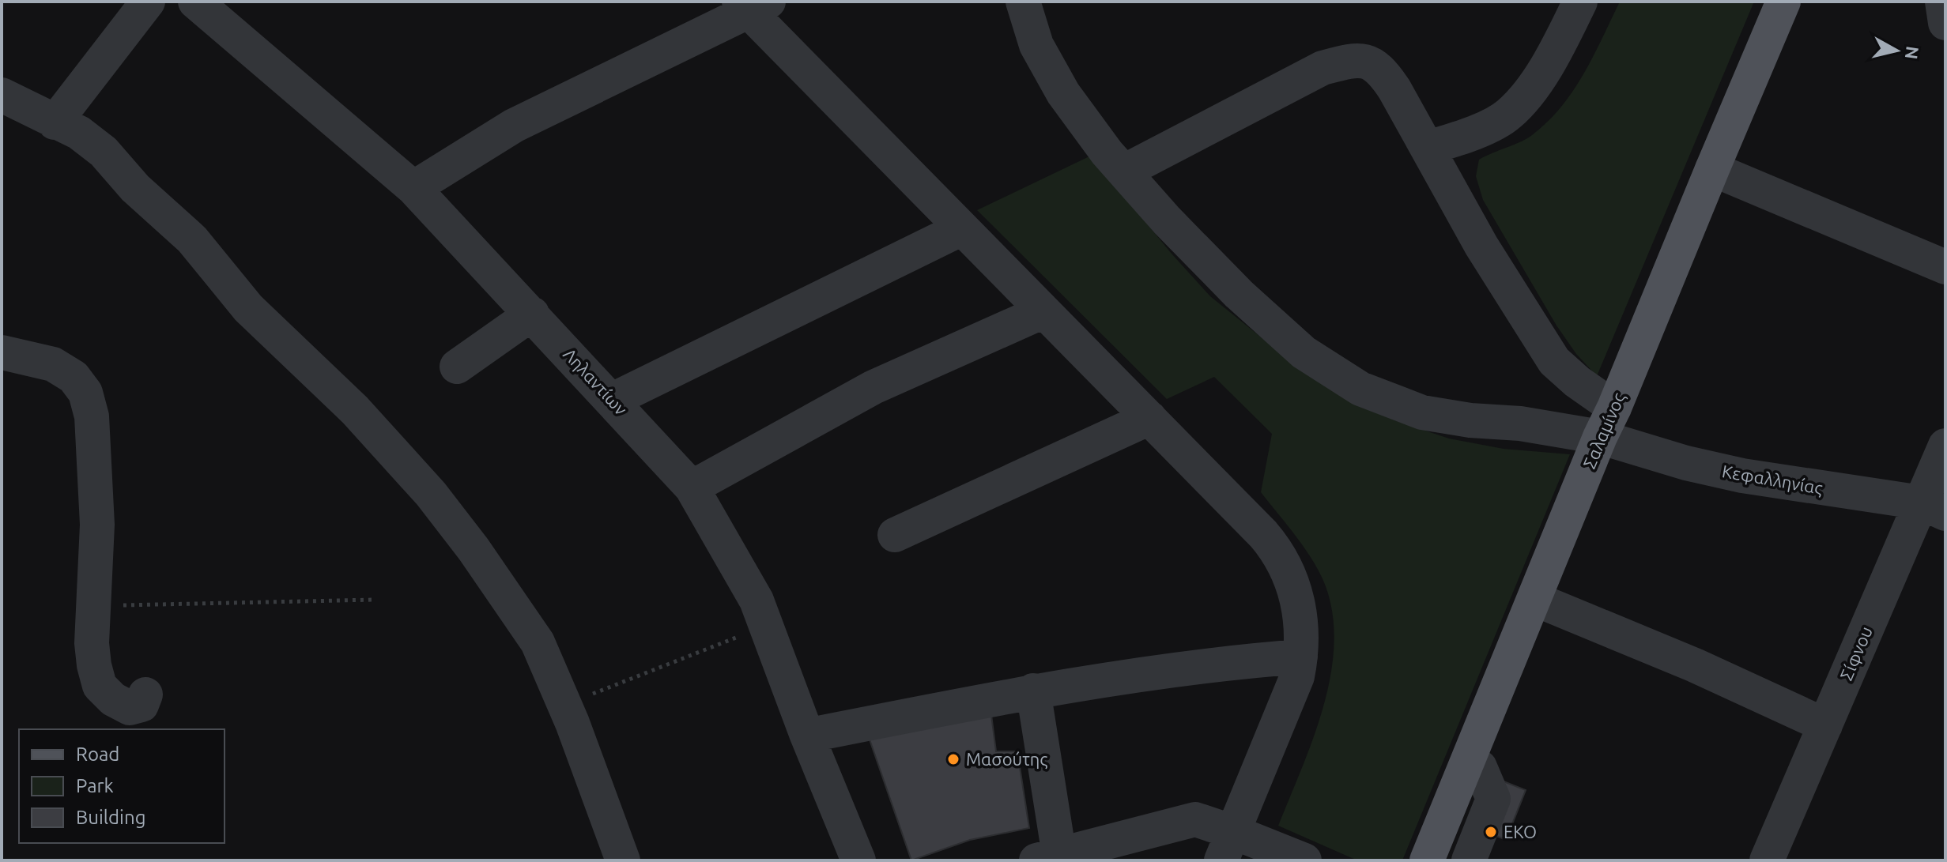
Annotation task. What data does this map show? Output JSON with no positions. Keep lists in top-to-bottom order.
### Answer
{
  "streets": {
    "main road": ["Σαλαμίνος"],
    "street": ["Ληλαντίων", "Κεφαλληνίας", "Σίφνου"]
  },
  "crossings": [
    ["Σαλαμίνος", "Κεφαλληνίας"],
    ["Κεφαλληνίας", "Σίφνου"]
  ],
  "places": ["Μασούτης", "EKO"],
  "legend": ["Road", "Park", "Building"],
  "north": "right"
}
